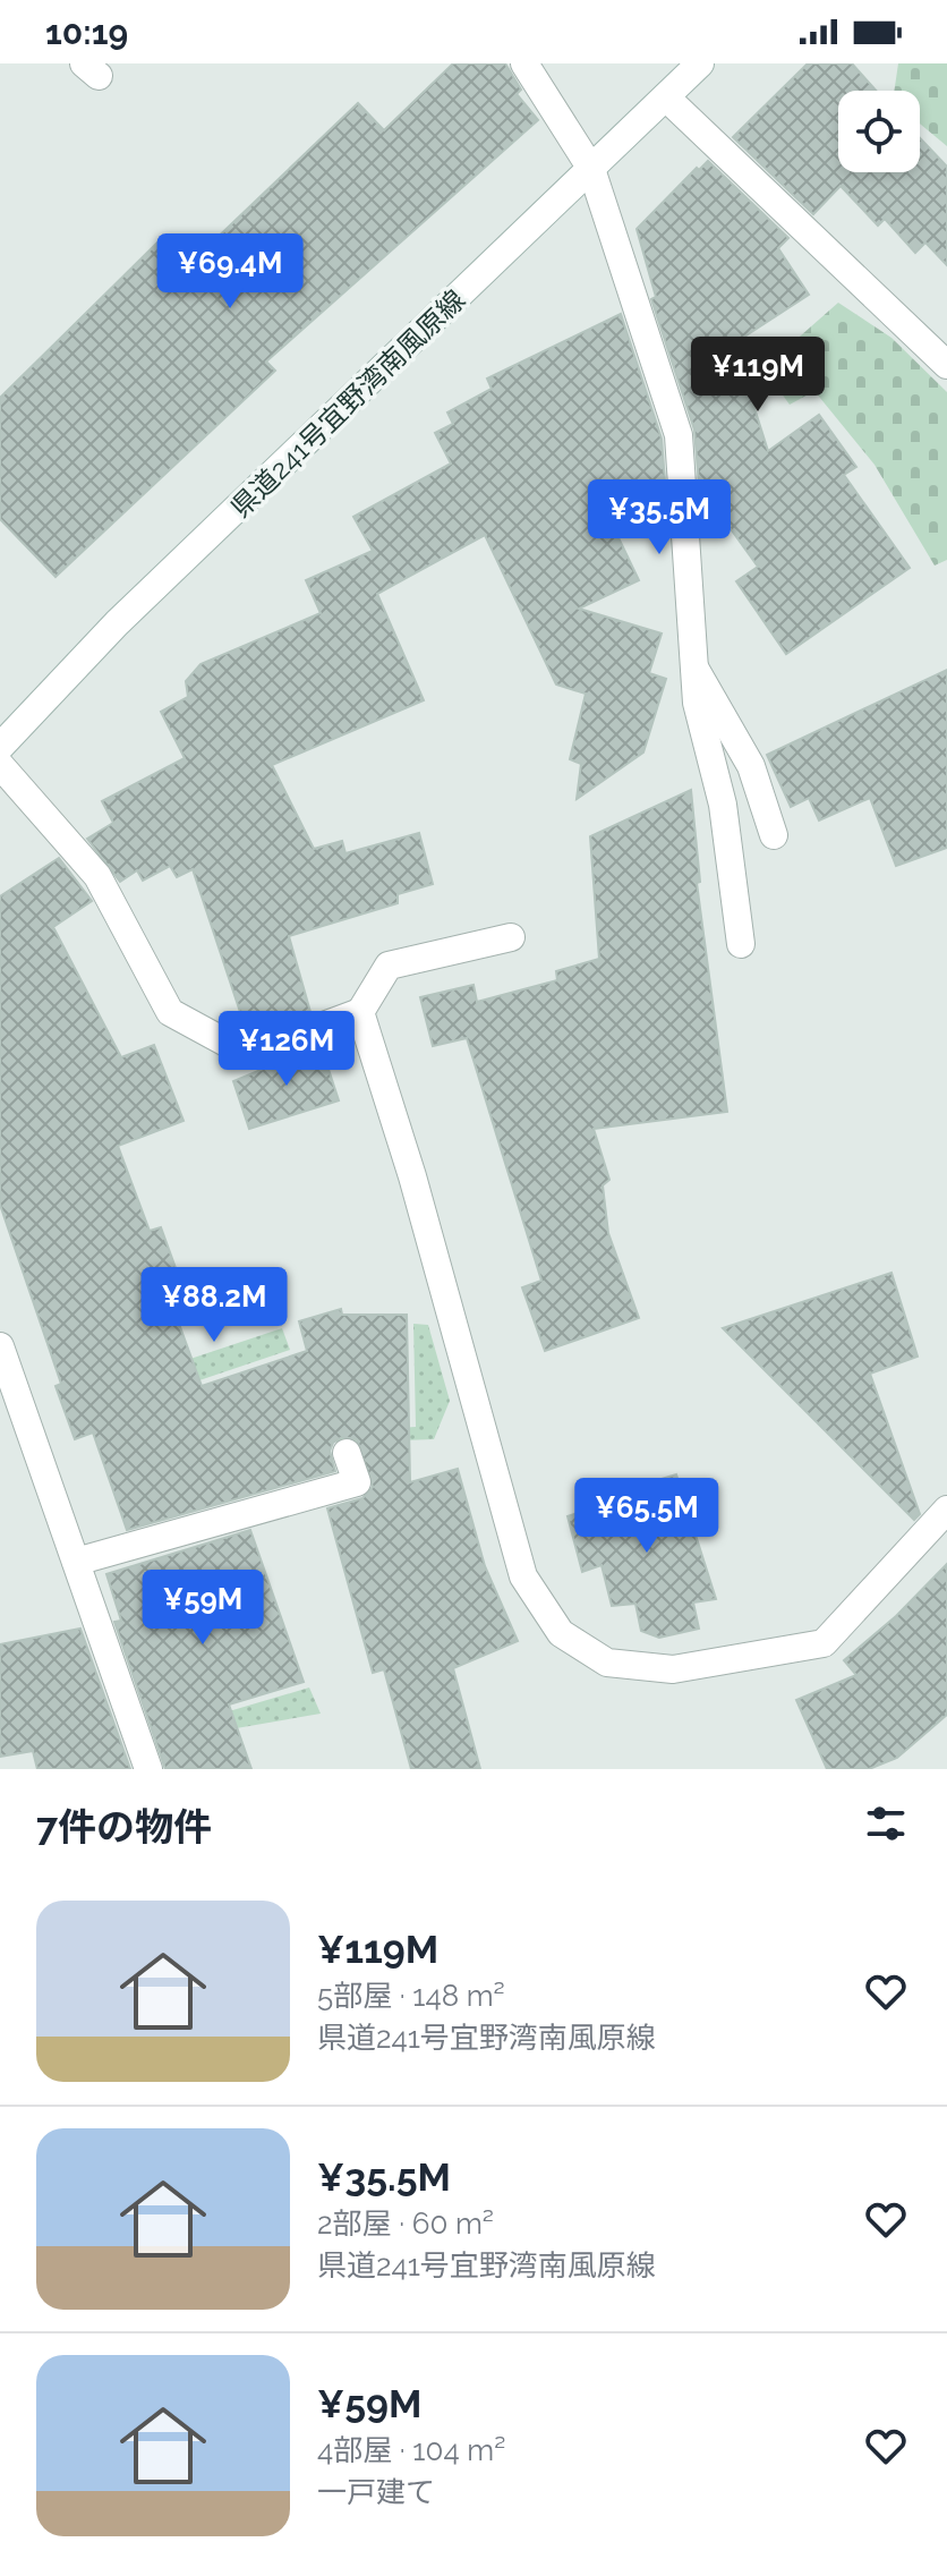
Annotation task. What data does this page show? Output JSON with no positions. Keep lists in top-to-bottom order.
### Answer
{
  "streets": {
    "street": ["県道241号宜野湾南風原線"]
  },
  "page": {
    "status": "10:19",
    "price": [
      "¥69.4M",
      "¥119M",
      "¥35.5M",
      "¥126M",
      "¥88.2M",
      "¥65.5M",
      "¥59M"
    ],
    "heading": "7件の物件",
    "list": [
      {
        "name": "¥119M",
        "note": "5部屋 · 148 m² · 県道241号宜野湾南風原線"
      },
      {
        "name": "¥35.5M",
        "note": "2部屋 · 60 m² · 県道241号宜野湾南風原線"
      },
      {
        "name": "¥59M",
        "note": "4部屋 · 104 m² · 一戸建て"
      }
    ]
  }
}
